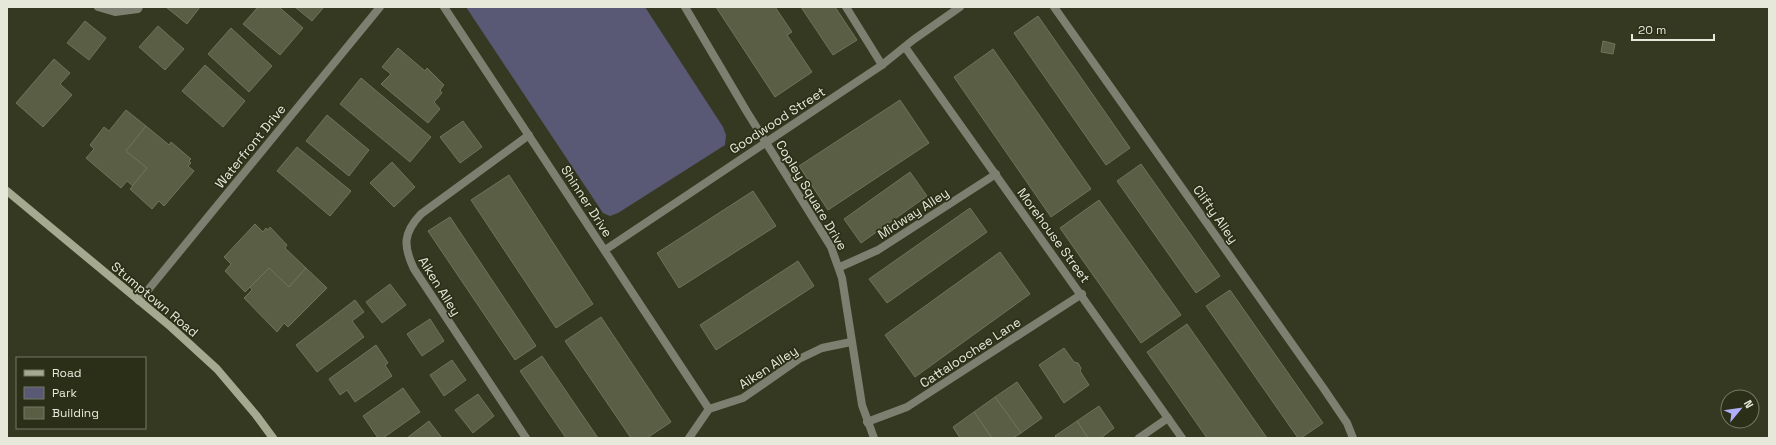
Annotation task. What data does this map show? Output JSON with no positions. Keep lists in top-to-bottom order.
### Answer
{
  "streets": {
    "street": [
      "Goodwood Street",
      "Waterfront Drive",
      "Copley Square Drive",
      "Shinner Drive",
      "Midway Alley",
      "Clifty Alley",
      "Morehouse Street",
      "Aiken Alley",
      "Stumptown Road",
      "Cattaloochee Lane"
    ]
  },
  "crossings": [
    ["Goodwood Street", "Copley Square Drive"],
    ["Goodwood Street", "Shinner Drive"],
    ["Goodwood Street", "Morehouse Street"],
    ["Waterfront Drive", "Stumptown Road"],
    ["Copley Square Drive", "Midway Alley"],
    ["Copley Square Drive", "Aiken Alley"],
    ["Copley Square Drive", "Cattaloochee Lane"],
    ["Shinner Drive", "Aiken Alley"],
    ["Midway Alley", "Morehouse Street"],
    ["Morehouse Street", "Cattaloochee Lane"]
  ],
  "legend": ["Road", "Park", "Building"],
  "scale_bar": "20 m",
  "north": "top right"
}
